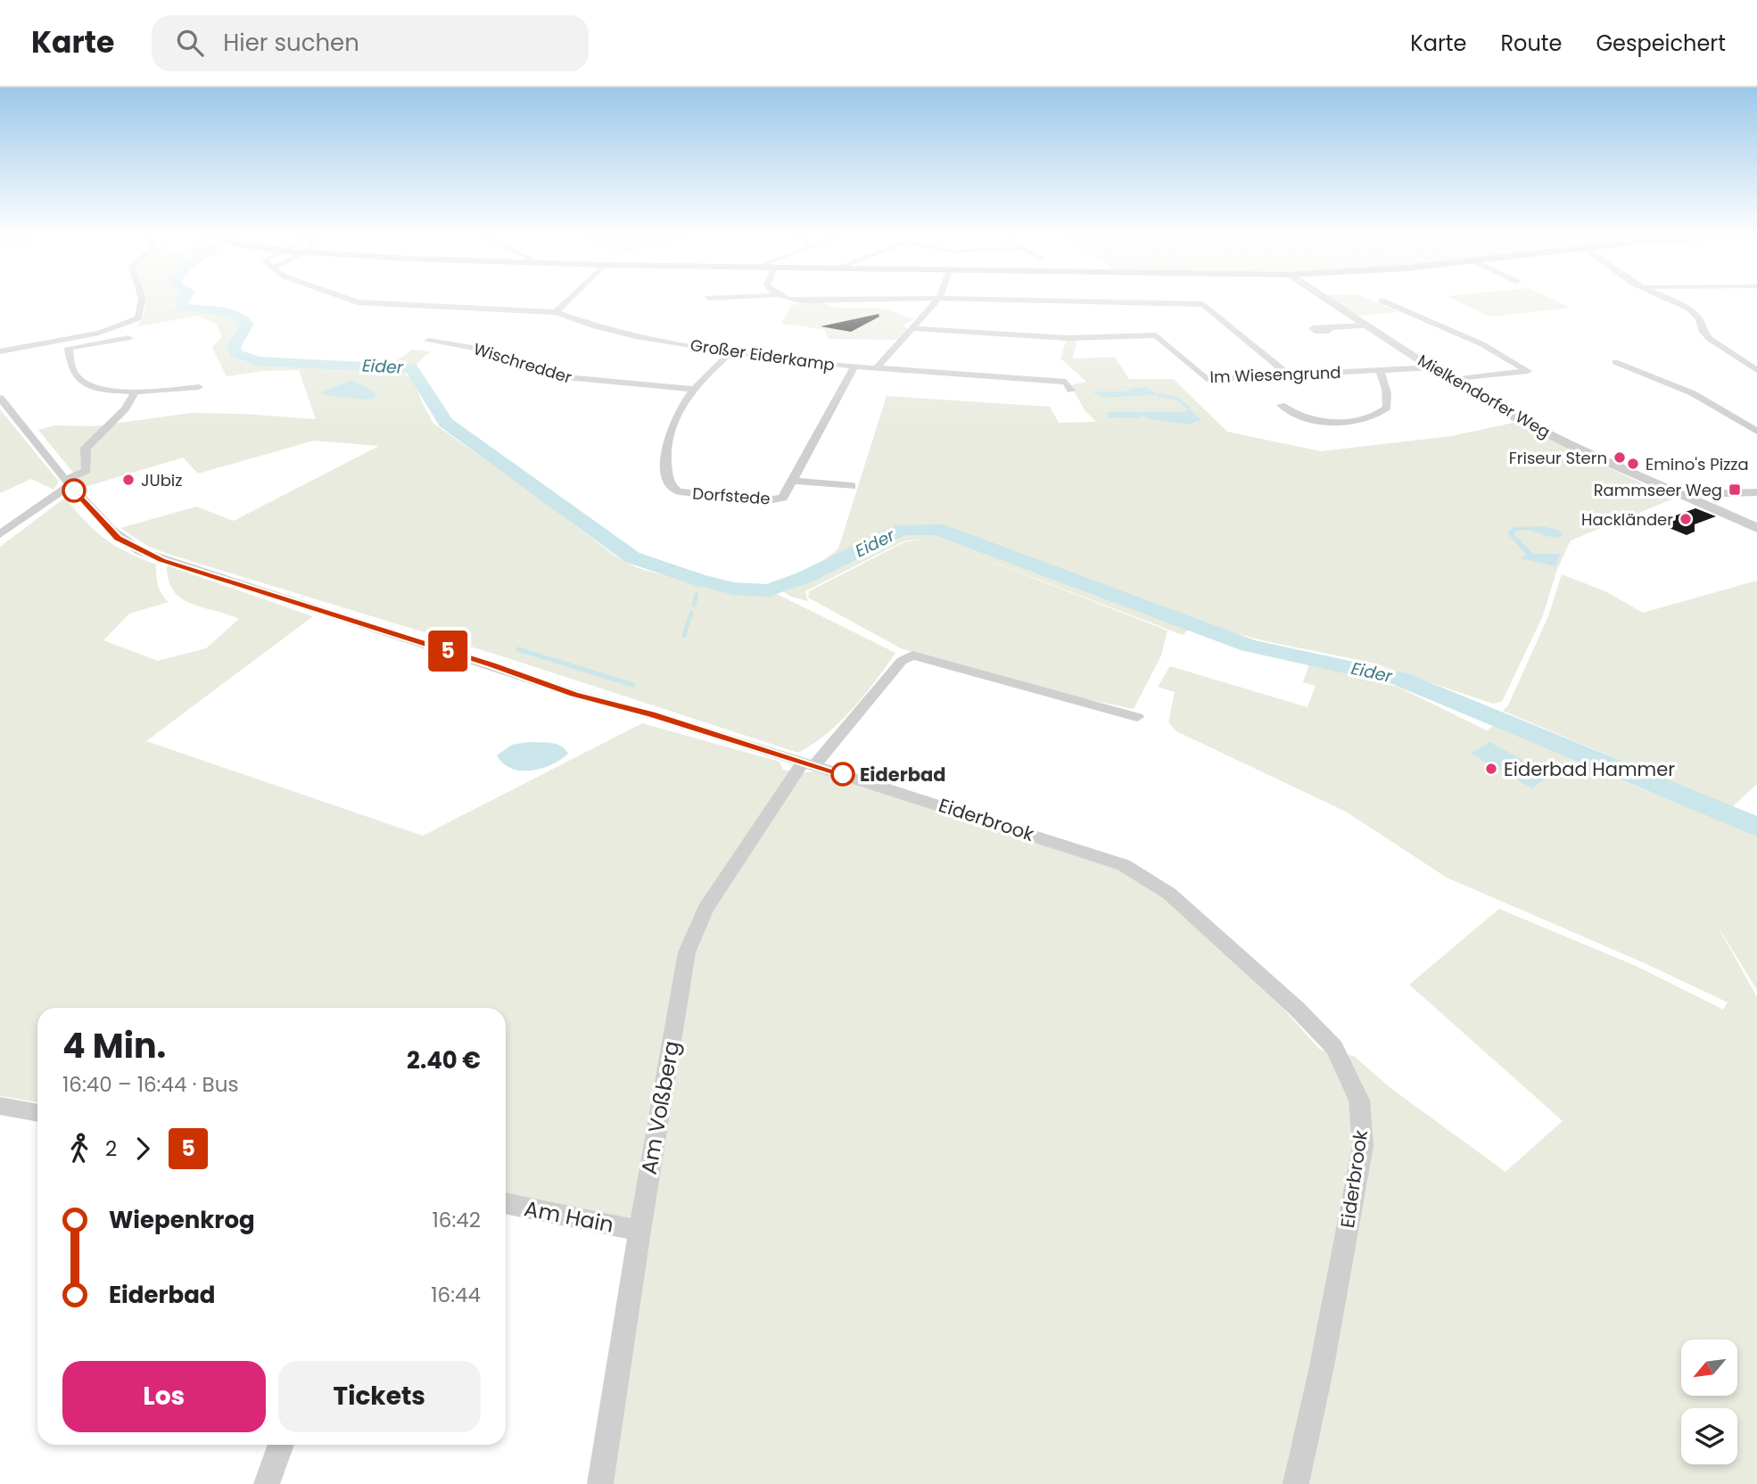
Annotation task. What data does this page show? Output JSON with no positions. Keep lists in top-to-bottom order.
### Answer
{
  "streets": {
    "street": [
      "Großer Eiderkamp",
      "Wischredder",
      "Im Wiesengrund",
      "Mielkendorfer Weg",
      "Dorfstede",
      "Eiderbrook",
      "Am Voßberg",
      "Am Hain"
    ]
  },
  "crossings": [
    ["Großer Eiderkamp", "Dorfstede"],
    ["Wischredder", "Dorfstede"],
    ["Im Wiesengrund", "Mielkendorfer Weg"],
    ["Eiderbrook", "Am Voßberg"],
    ["Am Voßberg", "Am Hain"]
  ],
  "water": ["Eider"],
  "places": {
    "other": [
      "Friseur Stern",
      "Emino's Pizza",
      "JUbiz",
      "Hackländer",
      "Eiderbad Hammer",
      "Eiderbad"
    ],
    "transit": ["Rammseer Weg"]
  },
  "lines": ["bus line 5"],
  "north": "bottom left",
  "page": {
    "header": "Karte",
    "search": "Hier suchen",
    "nav": ["Karte", "Route", "Gespeichert"],
    "on_map": "5",
    "heading": ["4 Min.", "16:40 – 16:44 · Bus", "2.40 €"],
    "legs": ["2", "5"],
    "list": [
      {
        "name": "Wiepenkrog",
        "value": "16:42"
      },
      {
        "name": "Eiderbad",
        "value": "16:44"
      }
    ],
    "buttons": ["Los", "Tickets"]
  }
}
